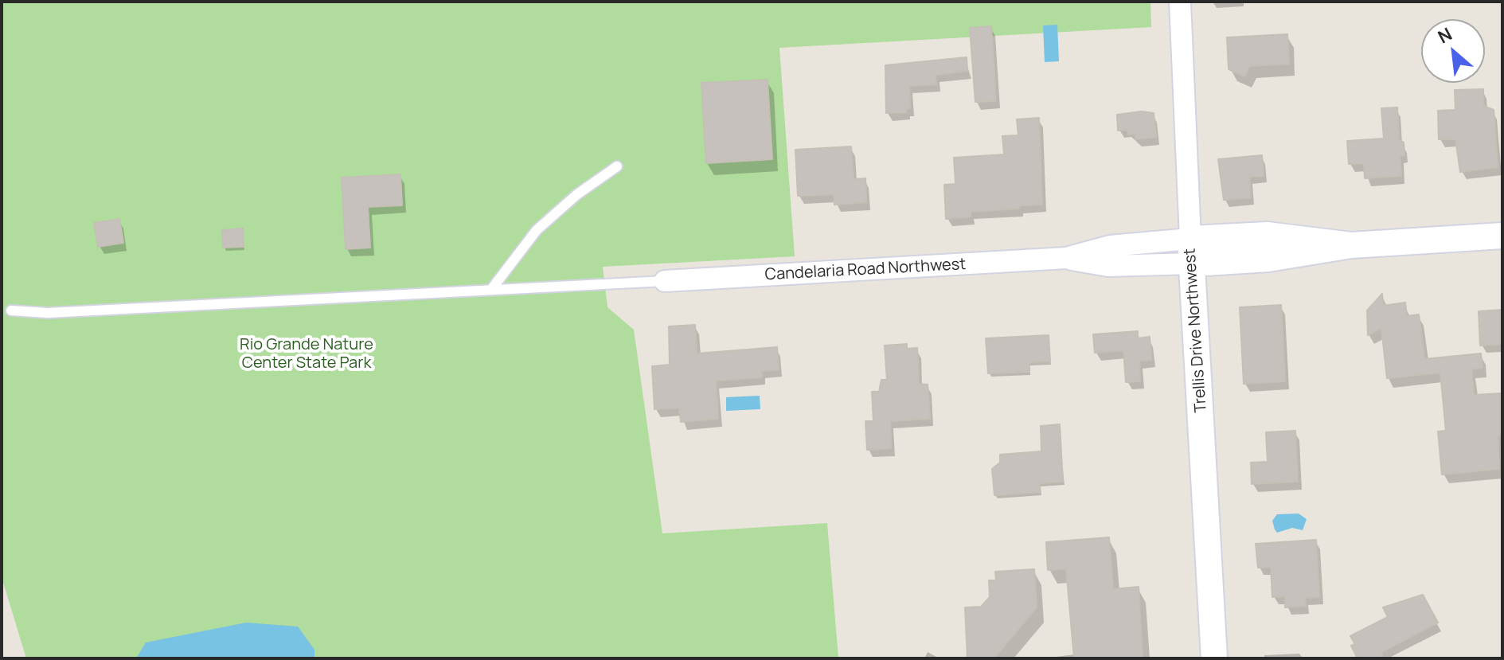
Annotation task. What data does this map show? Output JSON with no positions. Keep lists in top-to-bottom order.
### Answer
{
  "streets": {
    "street": ["Candelaria Road Northwest", "Trellis Drive Northwest"]
  },
  "crossings": [
    ["Candelaria Road Northwest", "Trellis Drive Northwest"]
  ],
  "parks": ["Rio Grande Nature Center State Park"],
  "north": "top left"
}
